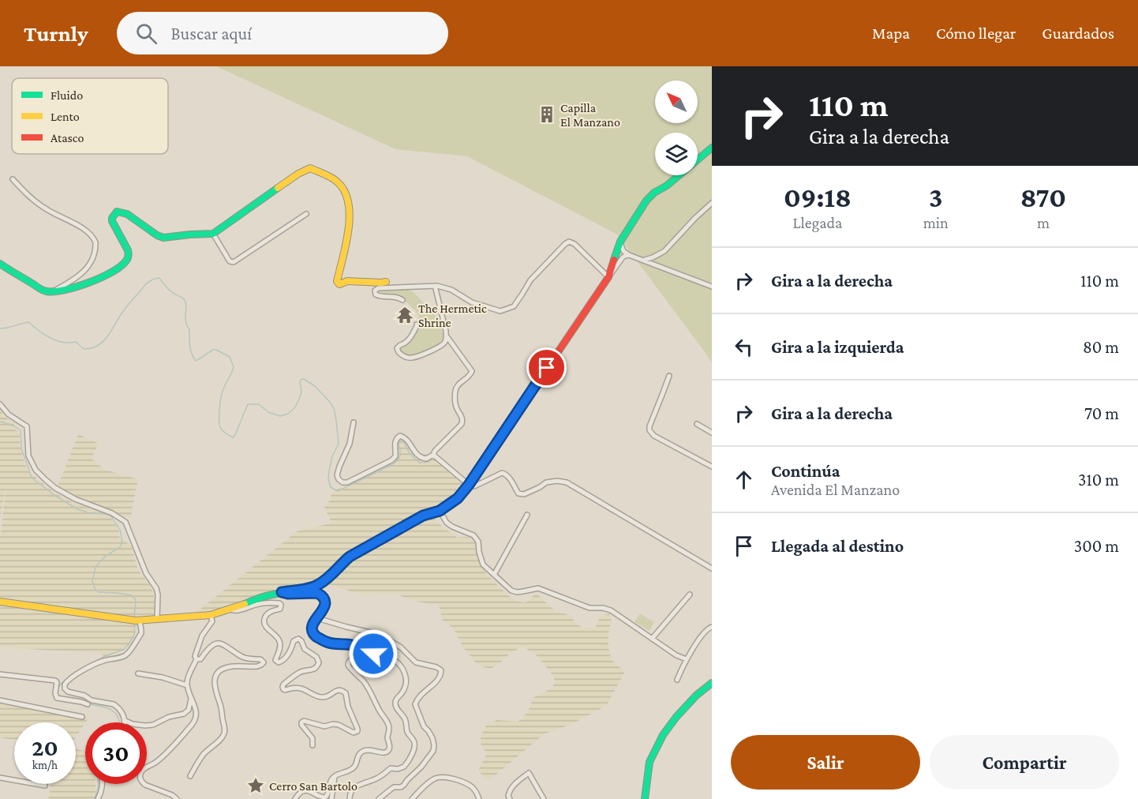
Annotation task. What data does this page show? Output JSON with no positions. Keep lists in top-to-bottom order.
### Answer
{
  "places": {
    "building": ["Capilla El Manzano"],
    "temple": ["The Hermetic Shrine"],
    "place": ["Cerro San Bartolo"]
  },
  "legend": ["Fluido", "Lento", "Atasco"],
  "north": "top left",
  "page": {
    "header": "Turnly",
    "search": "Buscar aquí",
    "nav": ["Mapa", "Cómo llegar", "Guardados"],
    "turn": ["110 m", "Gira a la derecha"],
    "eta": [
      "09:18",
      "Llegada",
      "3",
      "min",
      "870",
      "m"
    ],
    "list": [
      {
        "name": "Gira a la derecha",
        "value": "110 m"
      },
      {
        "name": "Gira a la izquierda",
        "value": "80 m"
      },
      {
        "name": "Gira a la derecha",
        "value": "70 m"
      },
      {
        "name": "Continúa",
        "note": "Avenida El Manzano",
        "value": "310 m"
      },
      {
        "name": "Llegada al destino",
        "value": "300 m"
      }
    ],
    "speed": "20 km/h",
    "limit": "30",
    "buttons": ["Salir", "Compartir"]
  }
}
